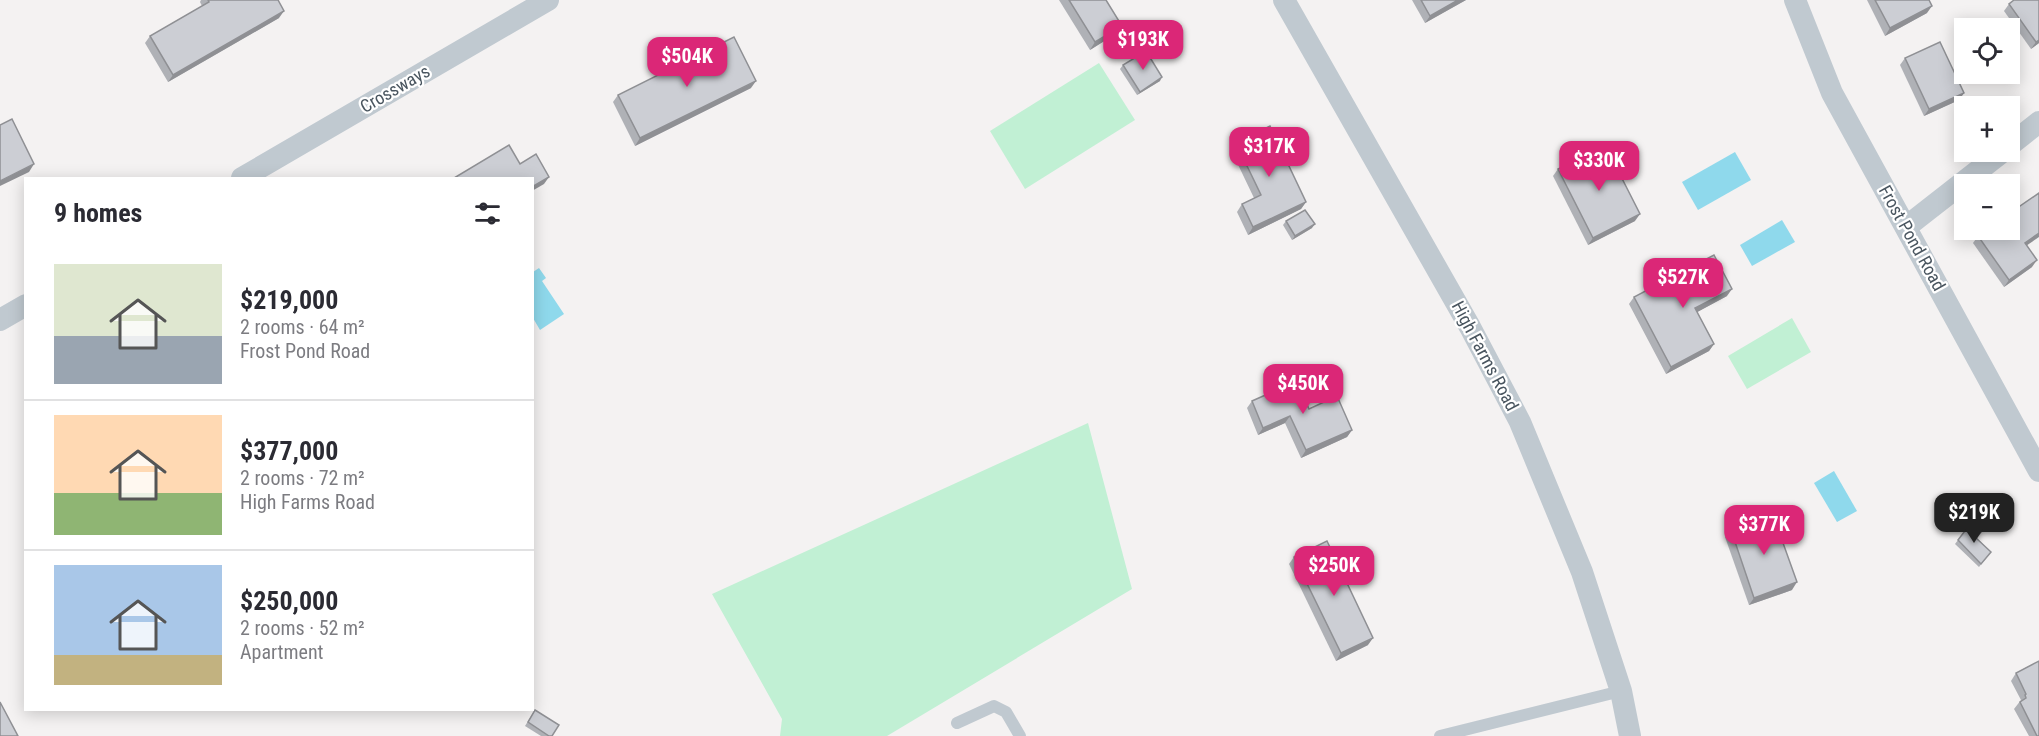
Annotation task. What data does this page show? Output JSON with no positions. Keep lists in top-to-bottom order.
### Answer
{
  "streets": {
    "street": ["Crossways", "Frost Pond Road", "High Farms Road"]
  },
  "page": {
    "map_buttons": ["+", "−"],
    "price": [
      "$193K",
      "$504K",
      "$317K",
      "$330K",
      "$527K",
      "$450K",
      "$219K",
      "$377K",
      "$250K"
    ],
    "heading": "9 homes",
    "list": [
      {
        "name": "$219,000",
        "note": "2 rooms · 64 m² · Frost Pond Road"
      },
      {
        "name": "$377,000",
        "note": "2 rooms · 72 m² · High Farms Road"
      },
      {
        "name": "$250,000",
        "note": "2 rooms · 52 m² · Apartment"
      }
    ]
  }
}
